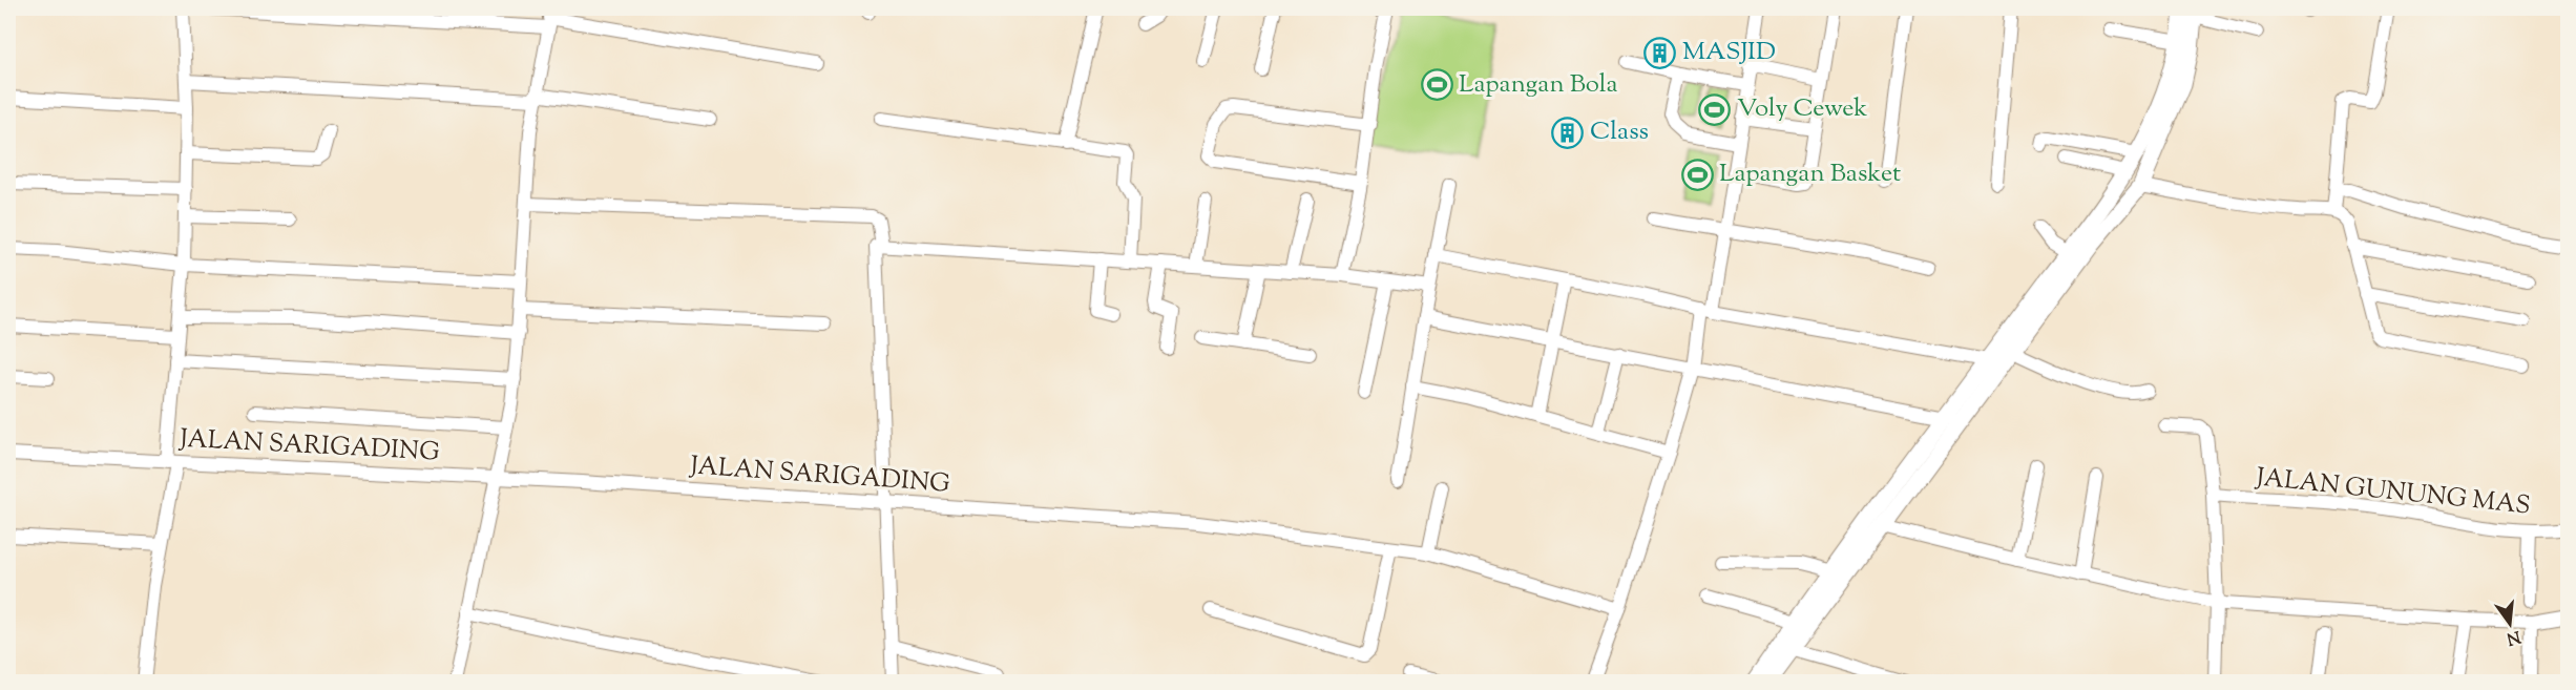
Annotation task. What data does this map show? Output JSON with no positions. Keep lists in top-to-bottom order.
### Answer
{
  "streets": {
    "street": ["JALAN SARIGADING", "JALAN GUNUNG MAS"]
  },
  "places": {
    "building": ["MASJID", "Class"],
    "sports": ["Lapangan Bola", "Voly Cewek", "Lapangan Basket"]
  },
  "north": "bottom"
}
